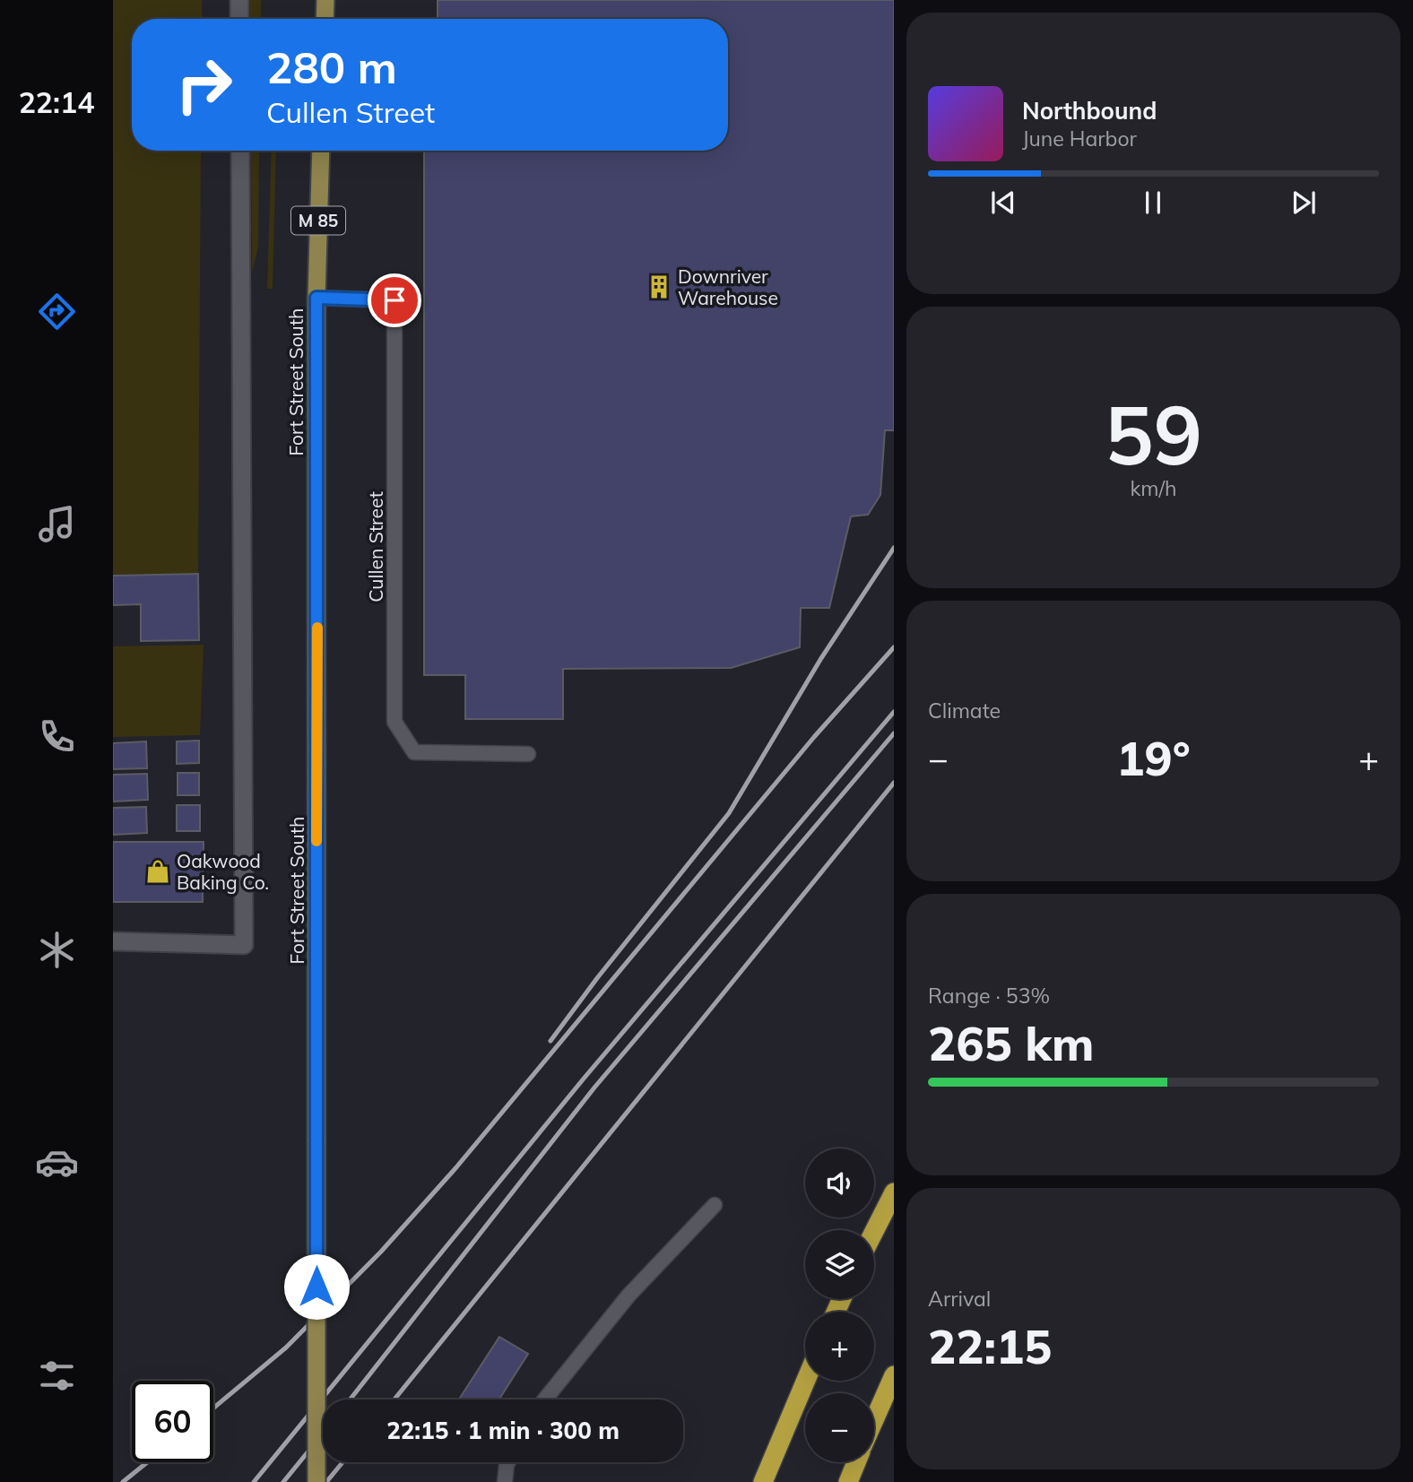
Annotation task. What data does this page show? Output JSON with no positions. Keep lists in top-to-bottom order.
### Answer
{
  "streets": {
    "main road": ["M 85", "Fort Street South"],
    "lane": ["Cullen Street"]
  },
  "crossings": [
    ["M 85", "Fort Street South"],
    ["M 85", "Cullen Street"],
    ["Fort Street South", "Cullen Street"]
  ],
  "places": {
    "building": ["Downriver Warehouse"],
    "shop": ["Oakwood Baking Co."]
  },
  "page": {
    "tabs": "22:14",
    "turn": ["280 m", "Cullen Street"],
    "song": ["Northbound", "June Harbor"],
    "tile": [
      ["59", "km/h"],
      "Climate",
      ["Range · 53%", "265 km"],
      ["Arrival", "22:15"]
    ],
    "heat": ["−", "19°", "+"],
    "map_buttons": ["+", "−"],
    "limit": "60",
    "trip": "22:15 · 1 min · 300 m"
  }
}
